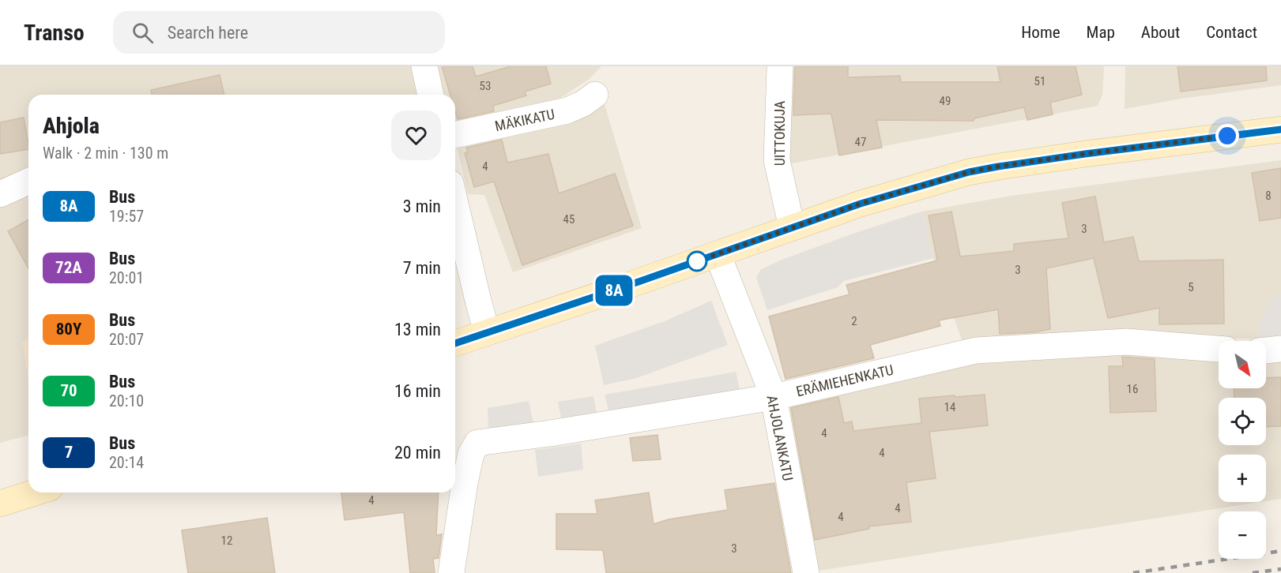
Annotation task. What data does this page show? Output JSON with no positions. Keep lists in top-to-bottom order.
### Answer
{
  "streets": {
    "street": [
      "MÄKIKATU",
      "UITTOKUJA",
      "ERÄMIEHENKATU",
      "AHJOLANKATU"
    ]
  },
  "crossings": [
    ["ERÄMIEHENKATU", "AHJOLANKATU"]
  ],
  "lines": ["bus line 8A"],
  "house_numbers": [
    "51",
    "53",
    "49",
    "47",
    "4",
    "8",
    "45",
    "3",
    "3",
    "5",
    "2",
    "16",
    "14",
    "4",
    "4",
    "4",
    "4",
    "4",
    "12",
    "3"
  ],
  "north": "bottom right",
  "page": {
    "header": "Transo",
    "search": "Search here",
    "nav": [
      "Home",
      "Map",
      "About",
      "Contact"
    ],
    "on_map": "8A",
    "heading": ["Ahjola", "Walk · 2 min · 130 m"],
    "list": [
      {
        "mark": "8A",
        "name": "Bus",
        "note": "19:57",
        "value": "3 min"
      },
      {
        "mark": "72A",
        "name": "Bus",
        "note": "20:01",
        "value": "7 min"
      },
      {
        "mark": "80Y",
        "name": "Bus",
        "note": "20:07",
        "value": "13 min"
      },
      {
        "mark": "70",
        "name": "Bus",
        "note": "20:10",
        "value": "16 min"
      },
      {
        "mark": "7",
        "name": "Bus",
        "note": "20:14",
        "value": "20 min"
      }
    ],
    "map_buttons": ["+", "−"]
  }
}
